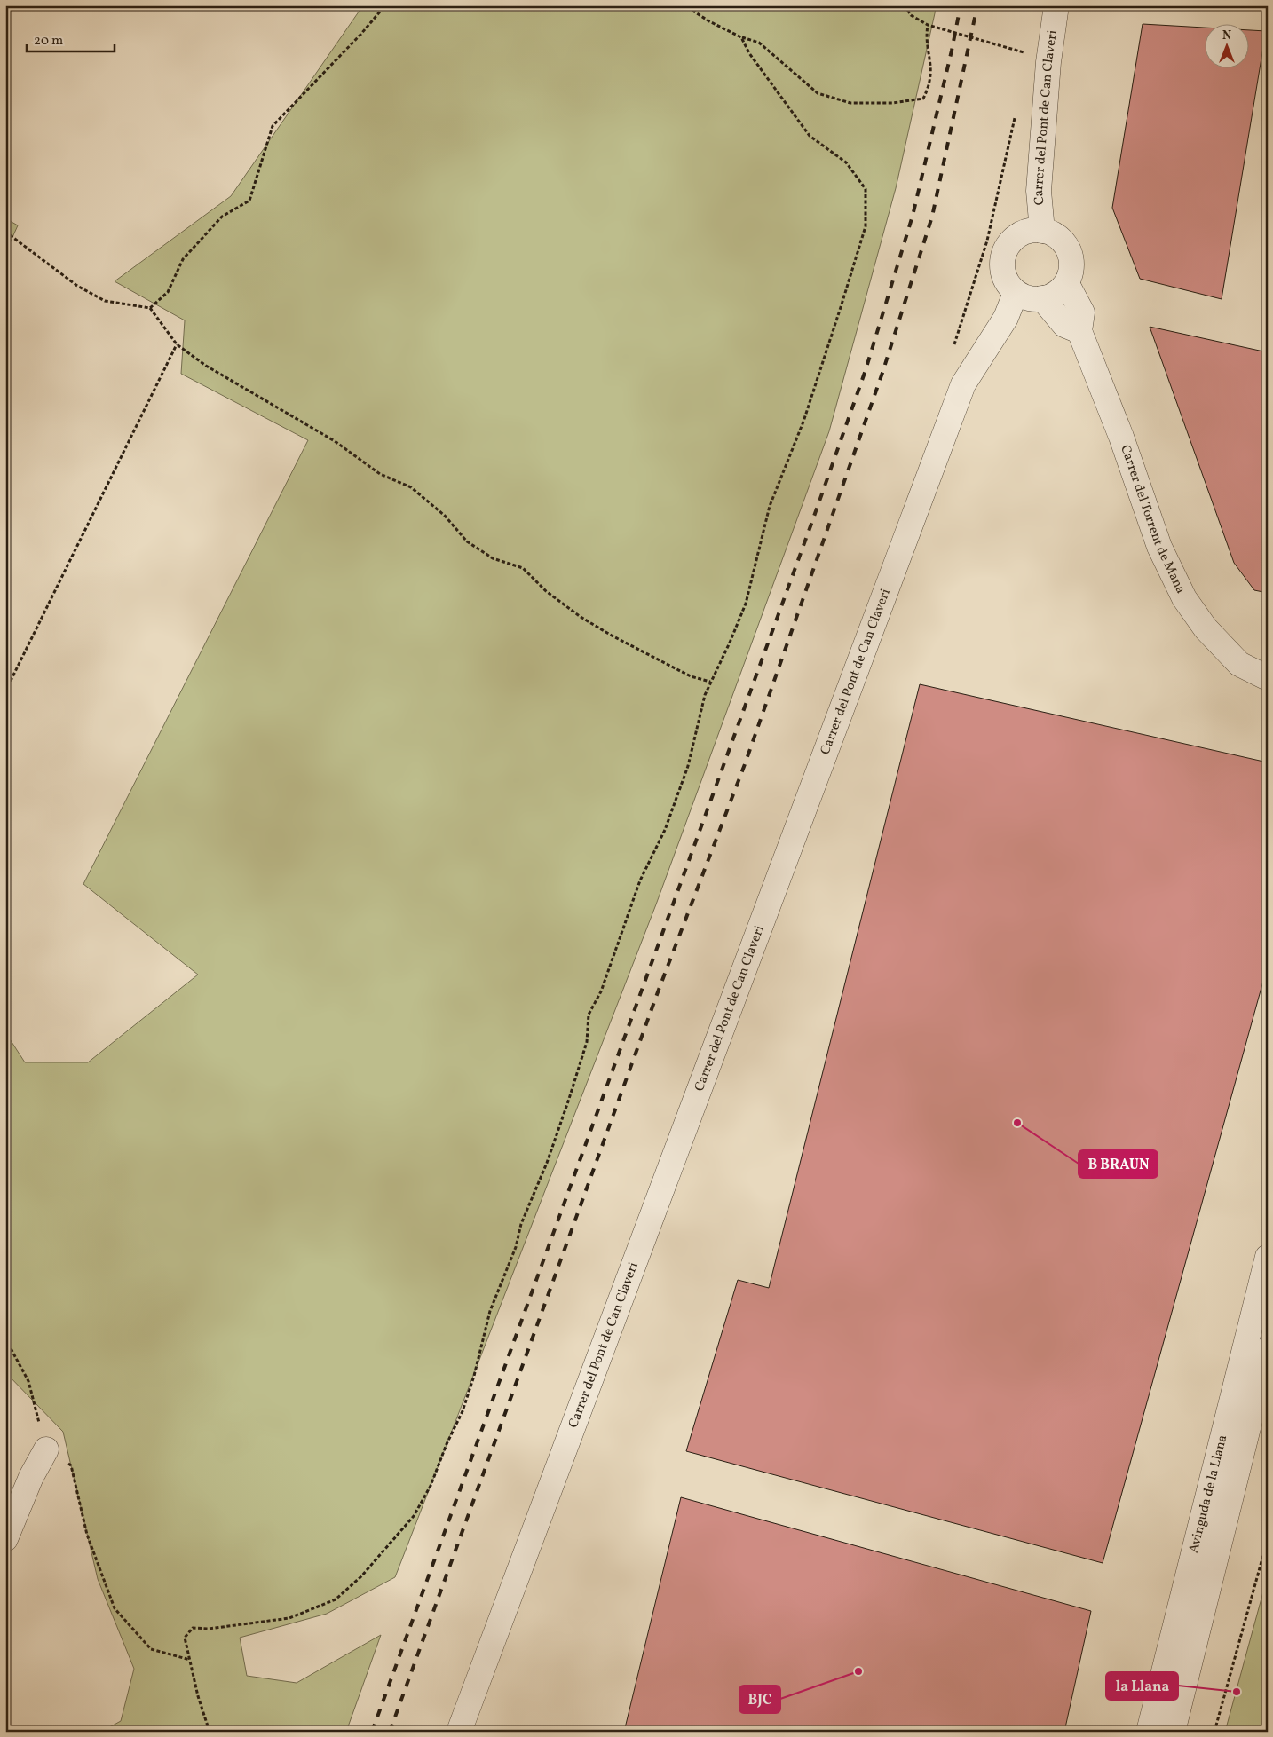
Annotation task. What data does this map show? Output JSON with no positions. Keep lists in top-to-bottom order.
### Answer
{
  "streets": {
    "street": ["Carrer del Pont de Can Claveri", "Carrer del Torrent de Mana", "Avinguda de la Llana"]
  },
  "crossings": [
    ["Carrer del Pont de Can Claveri", "Carrer del Torrent de Mana"]
  ],
  "places": ["B BRAUN", "BJC", "la Llana"],
  "scale_bar": "20 m",
  "north": "top"
}
